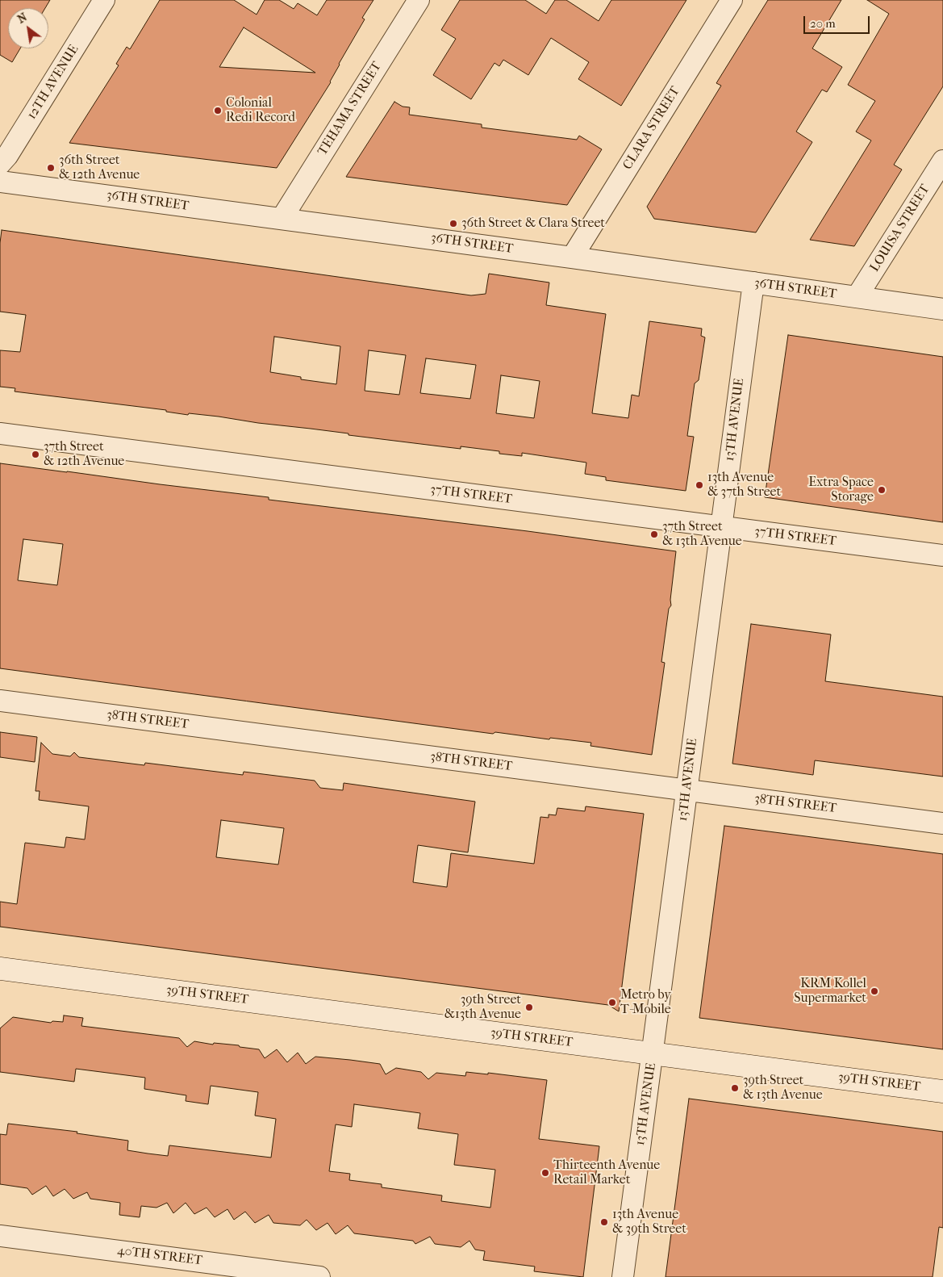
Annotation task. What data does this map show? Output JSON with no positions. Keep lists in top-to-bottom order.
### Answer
{
  "streets": {
    "main road": ["39TH STREET"],
    "street": [
      "12TH AVENUE",
      "TEHAMA STREET",
      "CLARA STREET",
      "36TH STREET",
      "LOUISA STREET",
      "13TH AVENUE",
      "37TH STREET",
      "38TH STREET",
      "40TH STREET"
    ]
  },
  "crossings": [
    ["TEHAMA STREET", "36TH STREET"],
    ["CLARA STREET", "36TH STREET"],
    ["36TH STREET", "LOUISA STREET"],
    ["36TH STREET", "13TH AVENUE"],
    ["13TH AVENUE", "37TH STREET"],
    ["13TH AVENUE", "38TH STREET"],
    ["13TH AVENUE", "39TH STREET"]
  ],
  "places": [
    "Colonial Redi Record",
    "36th Street & 12th Avenue",
    "36th Street & Clara Street",
    "37th Street & 12th Avenue",
    "13th Avenue & 37th Street",
    "Extra Space Storage",
    "37th Street & 13th Avenue",
    "KRM Kollel Supermarket",
    "Metro by T-Mobile",
    "39th Street &13th Avenue",
    "39th Street & 13th Avenue",
    "Thirteenth Avenue Retail Market",
    "13th Avenue & 39th Street"
  ],
  "scale_bar": "20 m",
  "north": "top left"
}
